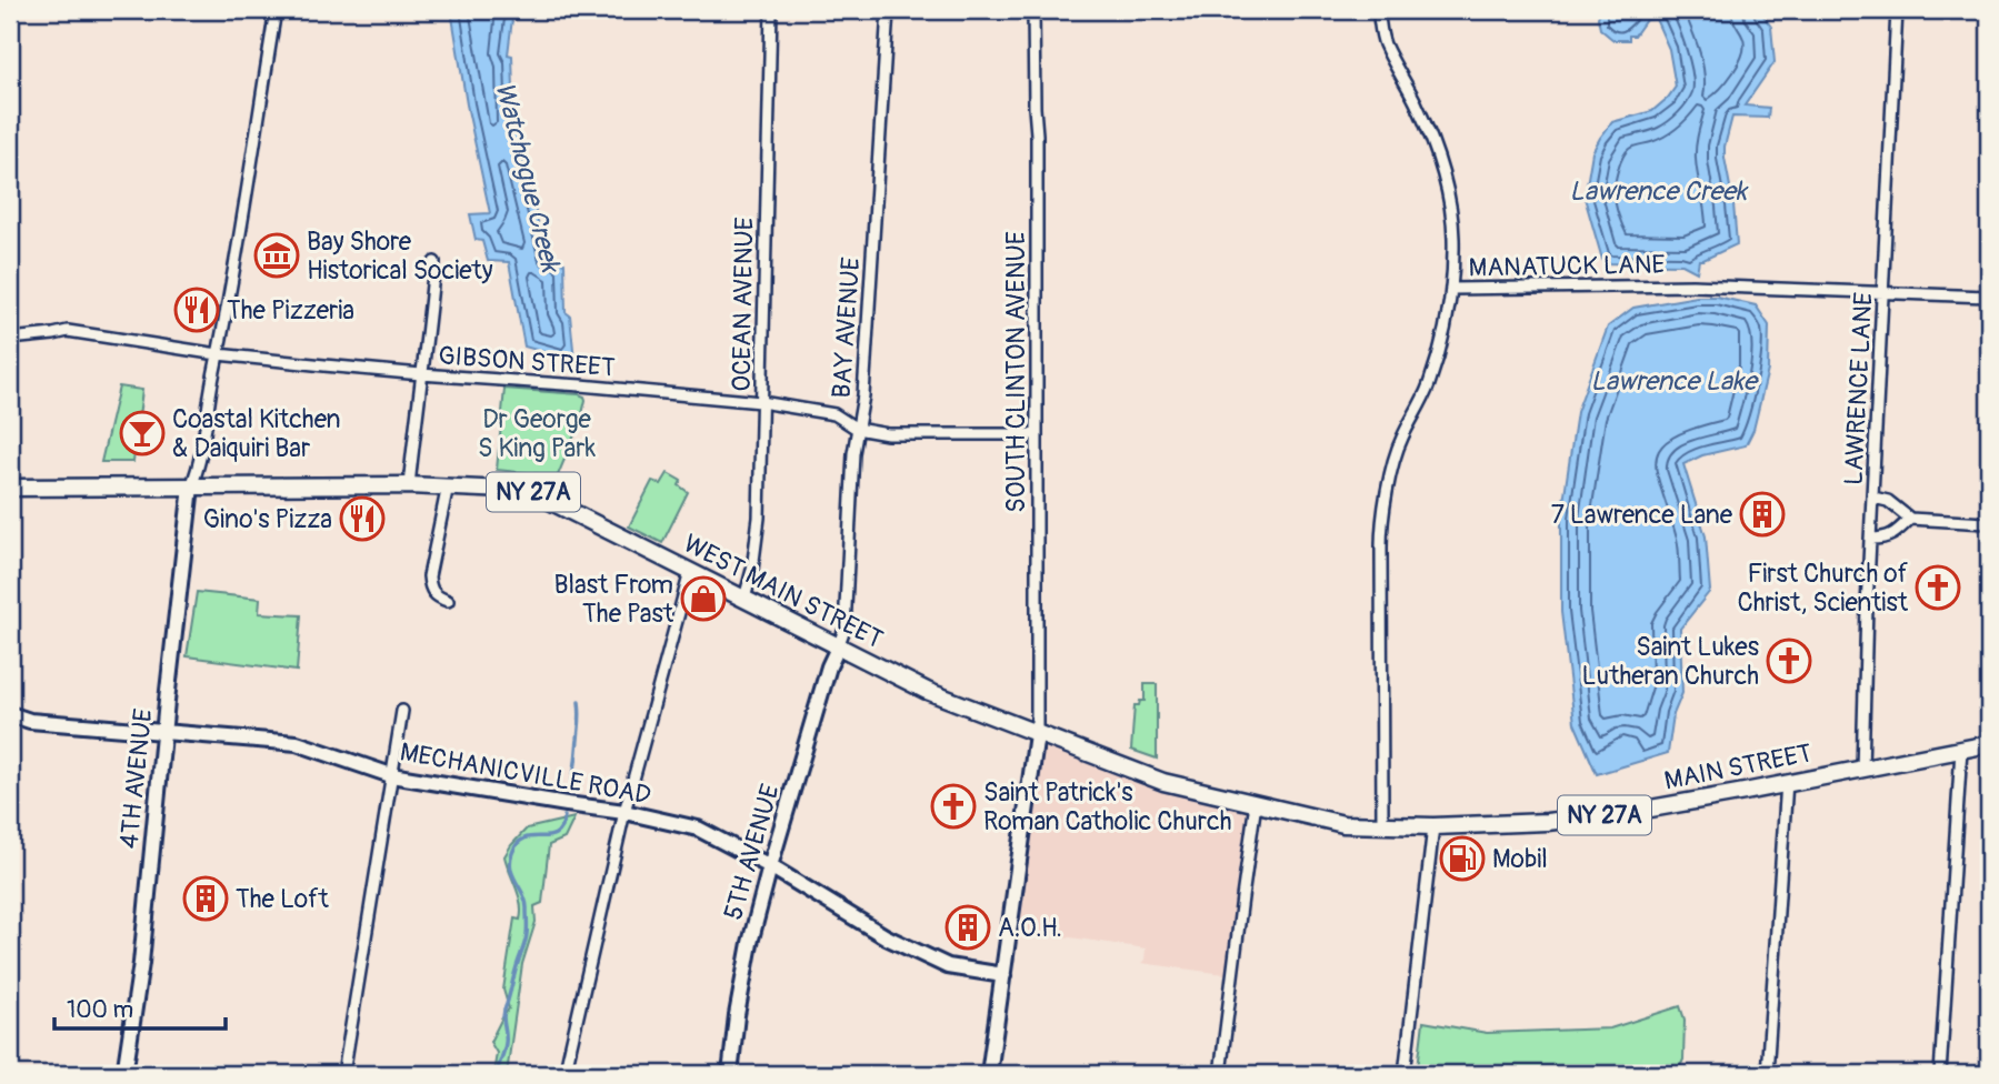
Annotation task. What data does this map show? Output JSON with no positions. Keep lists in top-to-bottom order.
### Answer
{
  "streets": {
    "main road": ["NY 27A", "WEST MAIN STREET", "MAIN STREET"],
    "street": [
      "MANATUCK LANE",
      "OCEAN AVENUE",
      "BAY AVENUE",
      "GIBSON STREET",
      "SOUTH CLINTON AVENUE",
      "LAWRENCE LANE",
      "MECHANICVILLE ROAD",
      "4TH AVENUE",
      "5TH AVENUE"
    ]
  },
  "crossings": [
    ["MANATUCK LANE", "LAWRENCE LANE"],
    ["MANATUCK LANE", "MAIN STREET"],
    ["OCEAN AVENUE", "GIBSON STREET"],
    ["OCEAN AVENUE", "WEST MAIN STREET"],
    ["BAY AVENUE", "GIBSON STREET"],
    ["BAY AVENUE", "WEST MAIN STREET"],
    ["BAY AVENUE", "5TH AVENUE"],
    ["GIBSON STREET", "SOUTH CLINTON AVENUE"],
    ["SOUTH CLINTON AVENUE", "WEST MAIN STREET"],
    ["LAWRENCE LANE", "NY 27A"],
    ["LAWRENCE LANE", "MAIN STREET"],
    ["NY 27A", "WEST MAIN STREET"],
    ["NY 27A", "MAIN STREET"],
    ["NY 27A", "4TH AVENUE"],
    ["WEST MAIN STREET", "MAIN STREET"],
    ["WEST MAIN STREET", "4TH AVENUE"],
    ["WEST MAIN STREET", "5TH AVENUE"],
    ["MECHANICVILLE ROAD", "4TH AVENUE"],
    ["MECHANICVILLE ROAD", "5TH AVENUE"]
  ],
  "water": ["Watchogue Creek", "Lawrence Creek", "Lawrence Lake"],
  "parks": ["Dr George S King Park"],
  "places": {
    "museum": ["Bay Shore Historical Society"],
    "restaurant": ["The Pizzeria", "Gino's Pizza"],
    "bar": ["Coastal Kitchen & Daiquiri Bar"],
    "building": ["7 Lawrence Lane", "The Loft", "A.O.H."],
    "church": ["First Church of Christ, Scientist", "Saint Lukes Lutheran Church", "Saint Patrick's Roman Catholic Church"],
    "shop": ["Blast From The Past"],
    "fuel station": ["Mobil"]
  },
  "scale_bar": "100 m"
}
